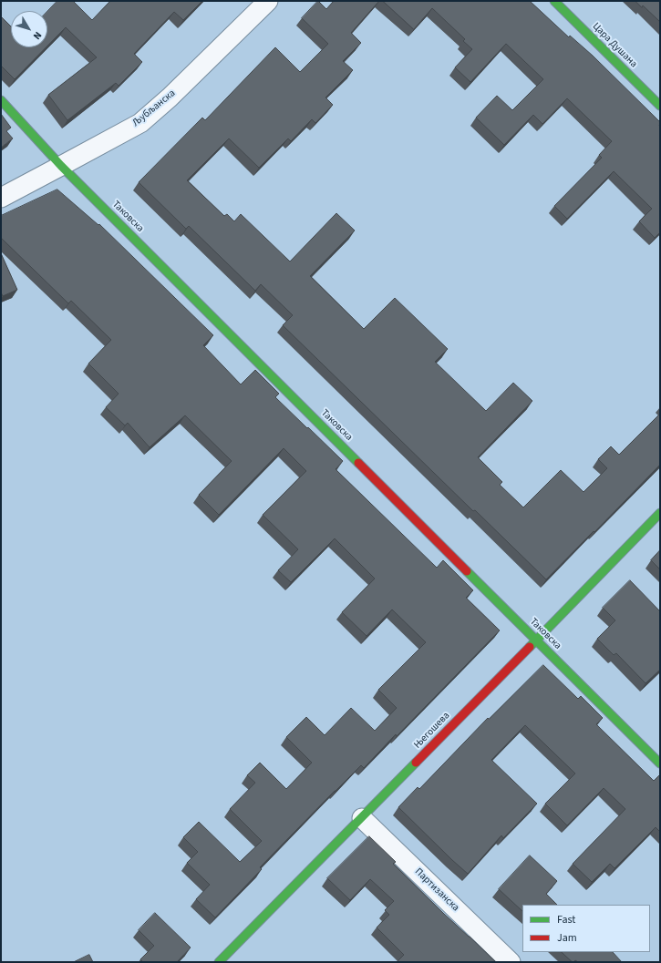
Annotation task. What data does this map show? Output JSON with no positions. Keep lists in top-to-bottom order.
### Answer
{
  "streets": {
    "street": [
      "Цара Душана",
      "Љубљанска",
      "Таковска",
      "Његошева",
      "Партизанска"
    ]
  },
  "crossings": [
    ["Љубљанска", "Таковска"],
    ["Таковска", "Његошева"],
    ["Његошева", "Партизанска"]
  ],
  "legend": ["Fast", "Jam"],
  "north": "bottom right"
}
